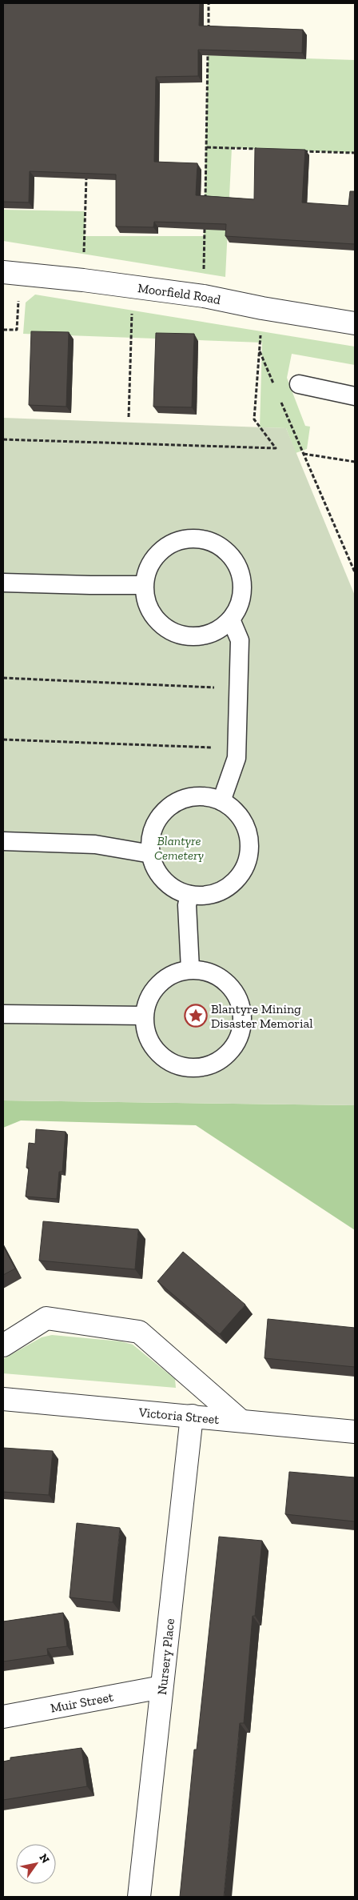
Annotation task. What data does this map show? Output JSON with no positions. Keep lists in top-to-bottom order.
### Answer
{
  "streets": {
    "street": [
      "Moorfield Road",
      "Victoria Street",
      "Nursery Place",
      "Muir Street"
    ]
  },
  "crossings": [
    ["Victoria Street", "Nursery Place"],
    ["Nursery Place", "Muir Street"]
  ],
  "parks": ["Blantyre Cemetery"],
  "places": {
    "place": ["Blantyre Mining Disaster Memorial"]
  },
  "north": "top right"
}
